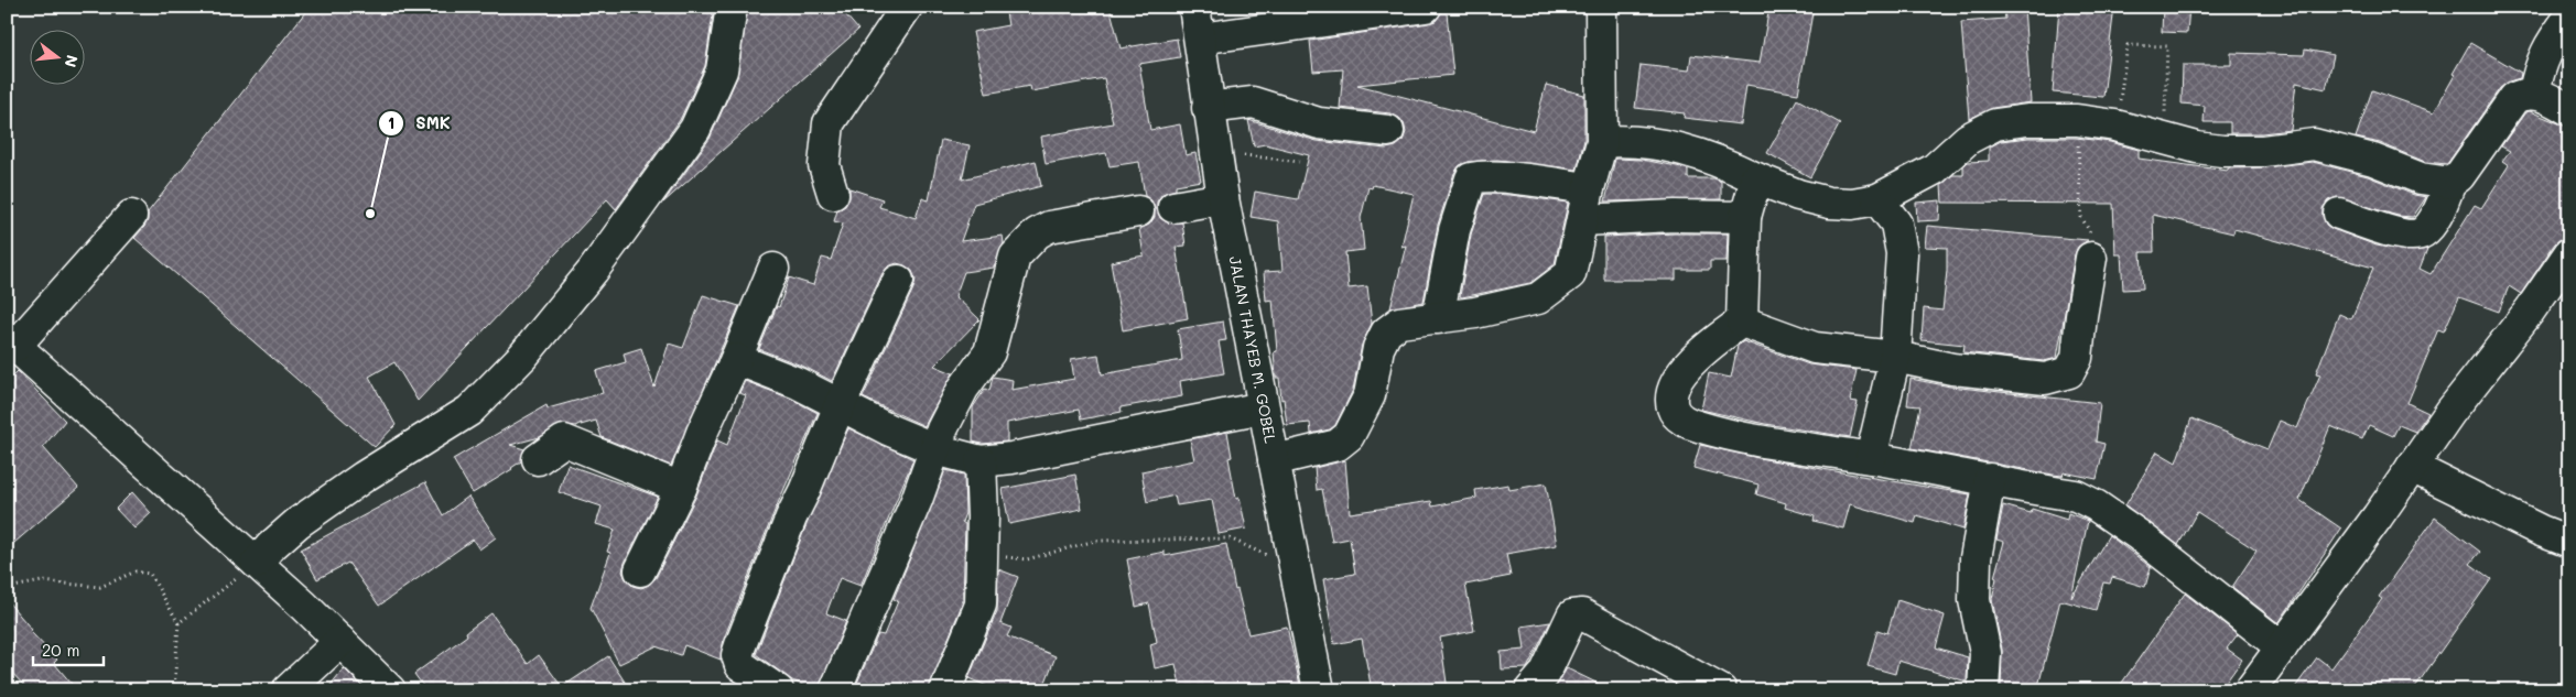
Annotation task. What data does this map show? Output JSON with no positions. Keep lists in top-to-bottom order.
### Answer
{
  "streets": {
    "street": ["JALAN THAYEB M. GOBEL"]
  },
  "places": ["SMK"],
  "scale_bar": "20 m",
  "north": "right"
}
